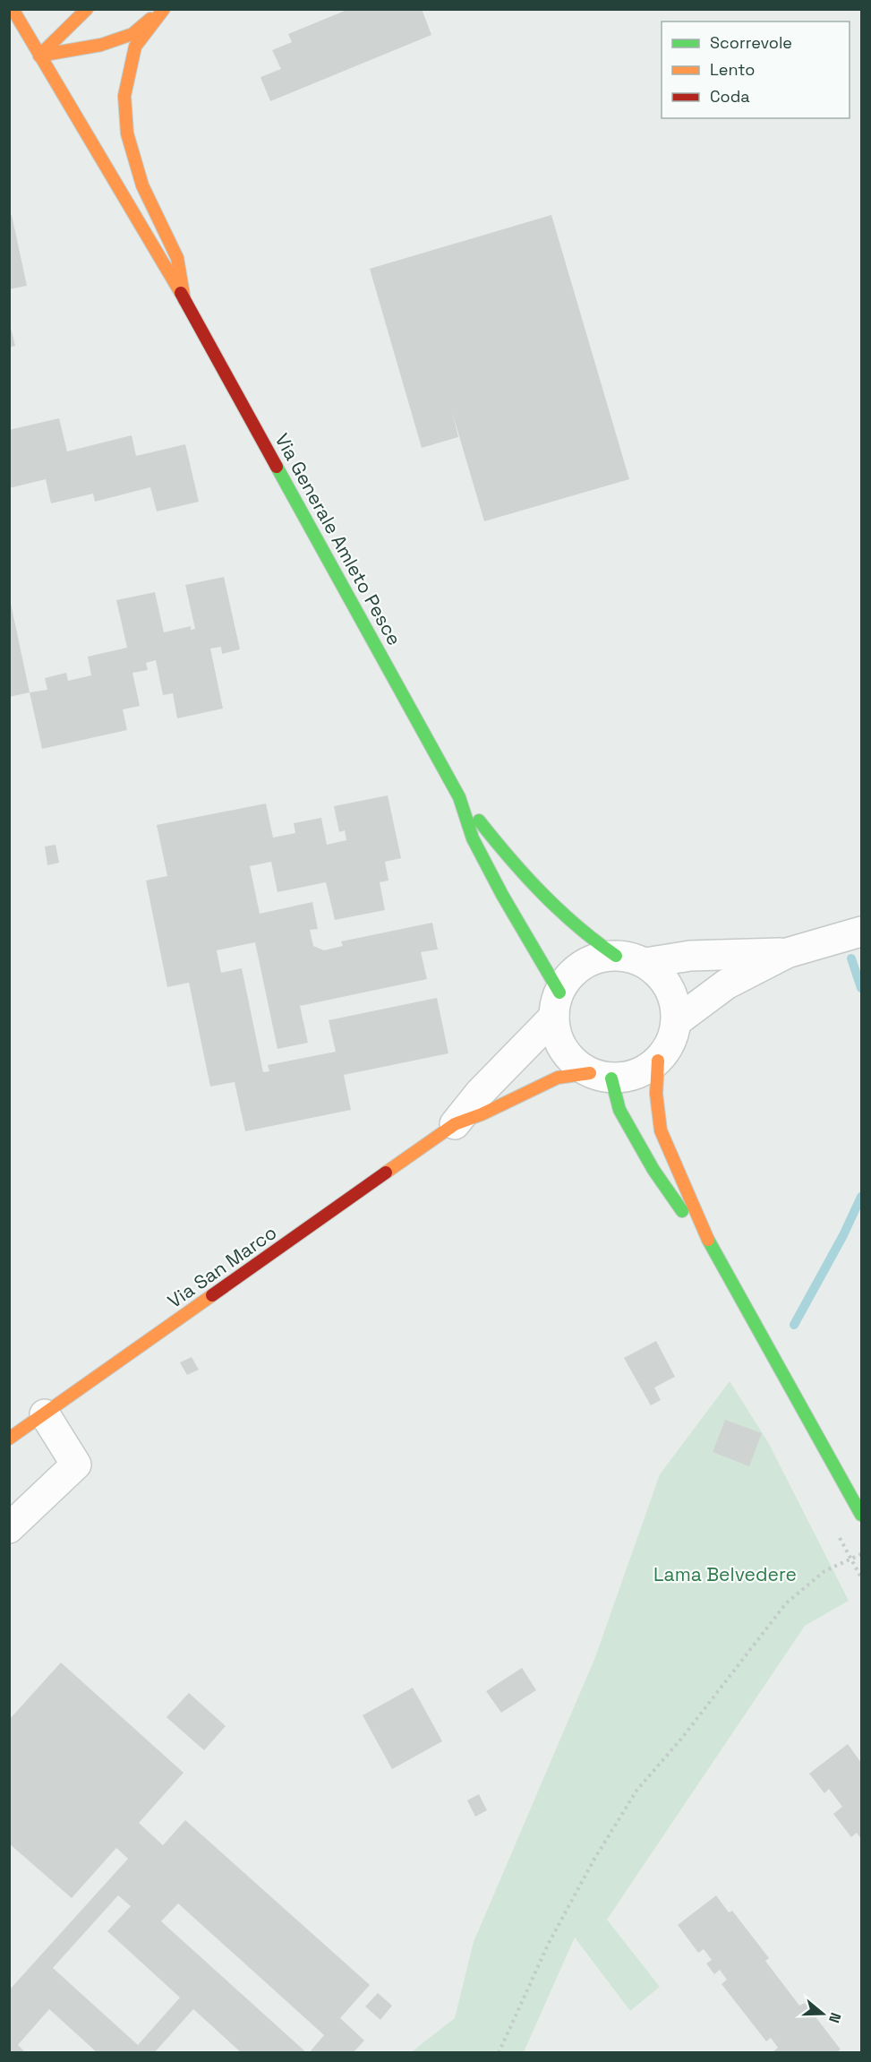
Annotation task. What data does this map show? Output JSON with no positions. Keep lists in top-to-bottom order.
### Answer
{
  "streets": {
    "main road": ["Via Generale Amleto Pesce", "Via San Marco"]
  },
  "parks": ["Lama Belvedere"],
  "legend": ["Scorrevole", "Lento", "Coda"],
  "north": "right"
}
